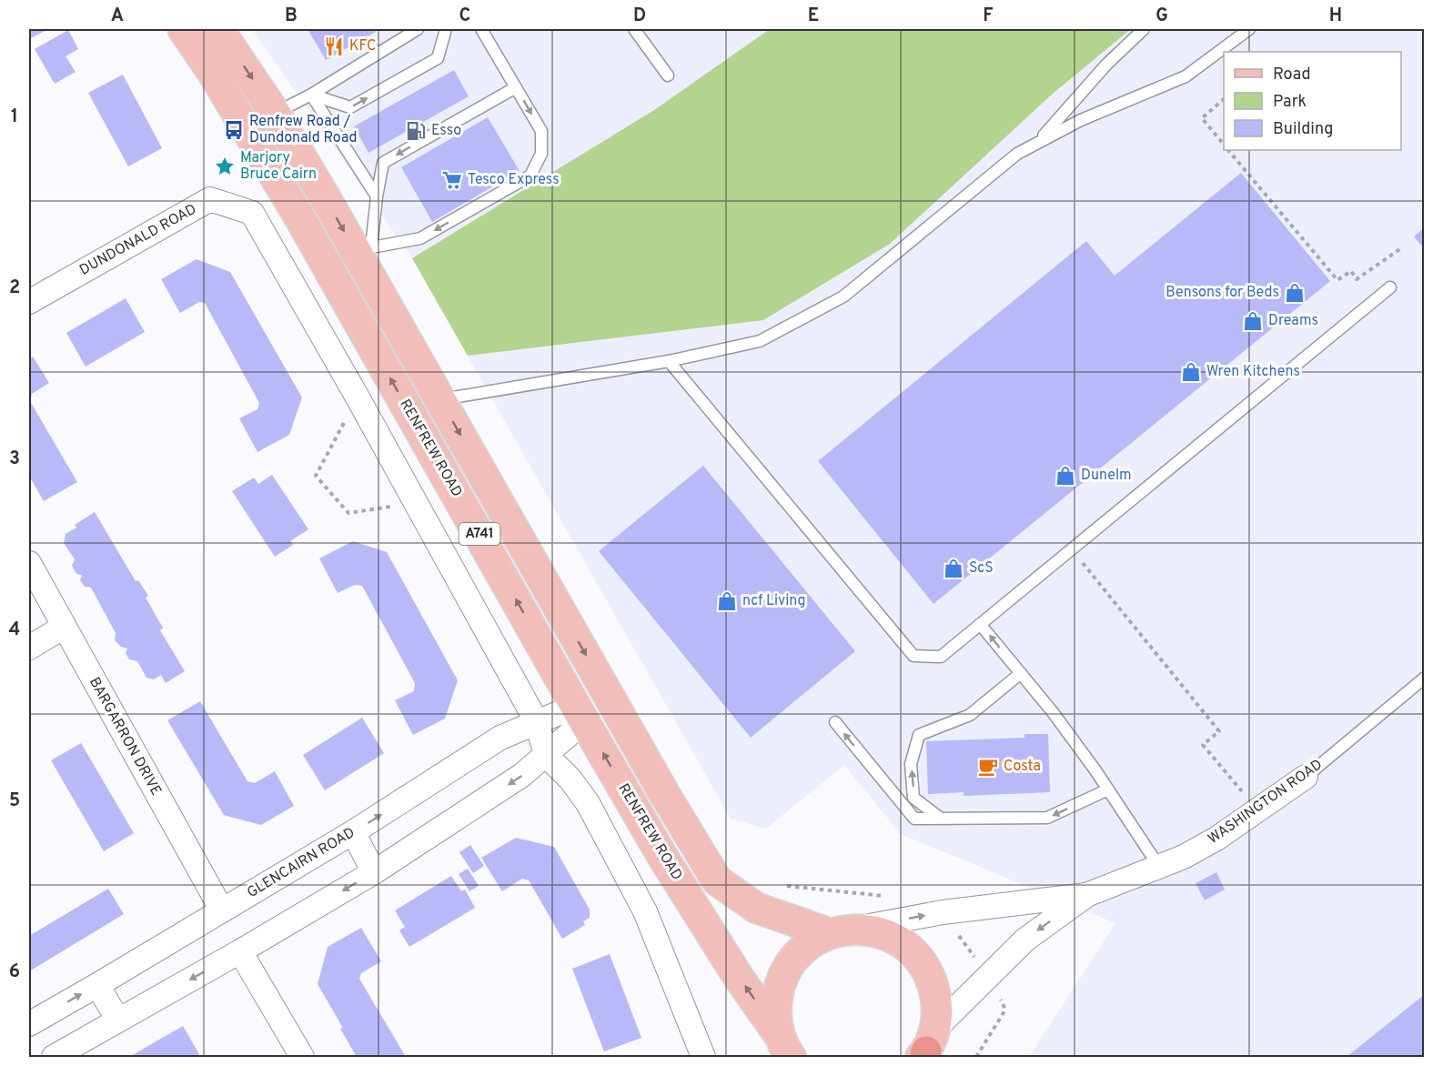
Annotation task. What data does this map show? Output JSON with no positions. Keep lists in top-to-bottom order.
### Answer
{
  "streets": {
    "main road": ["RENFREW ROAD", "A741"],
    "street": [
      "DUNDONALD ROAD",
      "BARGARRON DRIVE",
      "WASHINGTON ROAD",
      "GLENCAIRN ROAD"
    ]
  },
  "crossings": [
    ["RENFREW ROAD", "GLENCAIRN ROAD"],
    ["A741", "WASHINGTON ROAD"],
    ["BARGARRON DRIVE", "GLENCAIRN ROAD"]
  ],
  "places": {
    "restaurant": ["KFC"],
    "bus stop": ["Renfrew Road / Dundonald Road"],
    "fuel station": ["Esso"],
    "place": ["Marjory Bruce Cairn"],
    "supermarket": ["Tesco Express"],
    "shop": [
      "Bensons for Beds",
      "Dreams",
      "Wren Kitchens",
      "Dunelm",
      "ScS",
      "ncf Living"
    ],
    "cafe": ["Costa"]
  },
  "legend": ["Road", "Park", "Building"],
  "grid": {
    "columns": [
      "A",
      "B",
      "C",
      "D",
      "E",
      "F",
      "G",
      "H"
    ],
    "rows": [
      "1",
      "2",
      "3",
      "4",
      "5",
      "6"
    ]
  }
}
